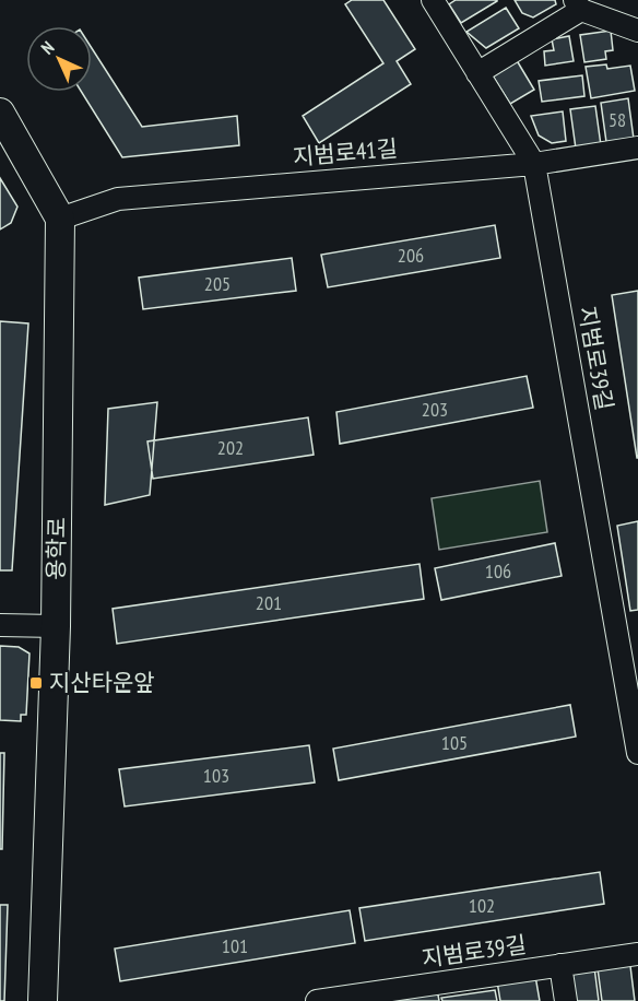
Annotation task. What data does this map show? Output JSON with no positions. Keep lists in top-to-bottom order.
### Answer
{
  "streets": {
    "main road": ["용학로"],
    "street": ["지범로41길", "지범로39길"]
  },
  "crossings": [
    ["지범로41길", "지범로39길"],
    ["지범로41길", "용학로"]
  ],
  "places": {
    "transit": ["지산타운앞"]
  },
  "house_numbers": [
    "58",
    "206",
    "205",
    "203",
    "202",
    "106",
    "201",
    "105",
    "103",
    "102",
    "101"
  ],
  "north": "top left"
}
